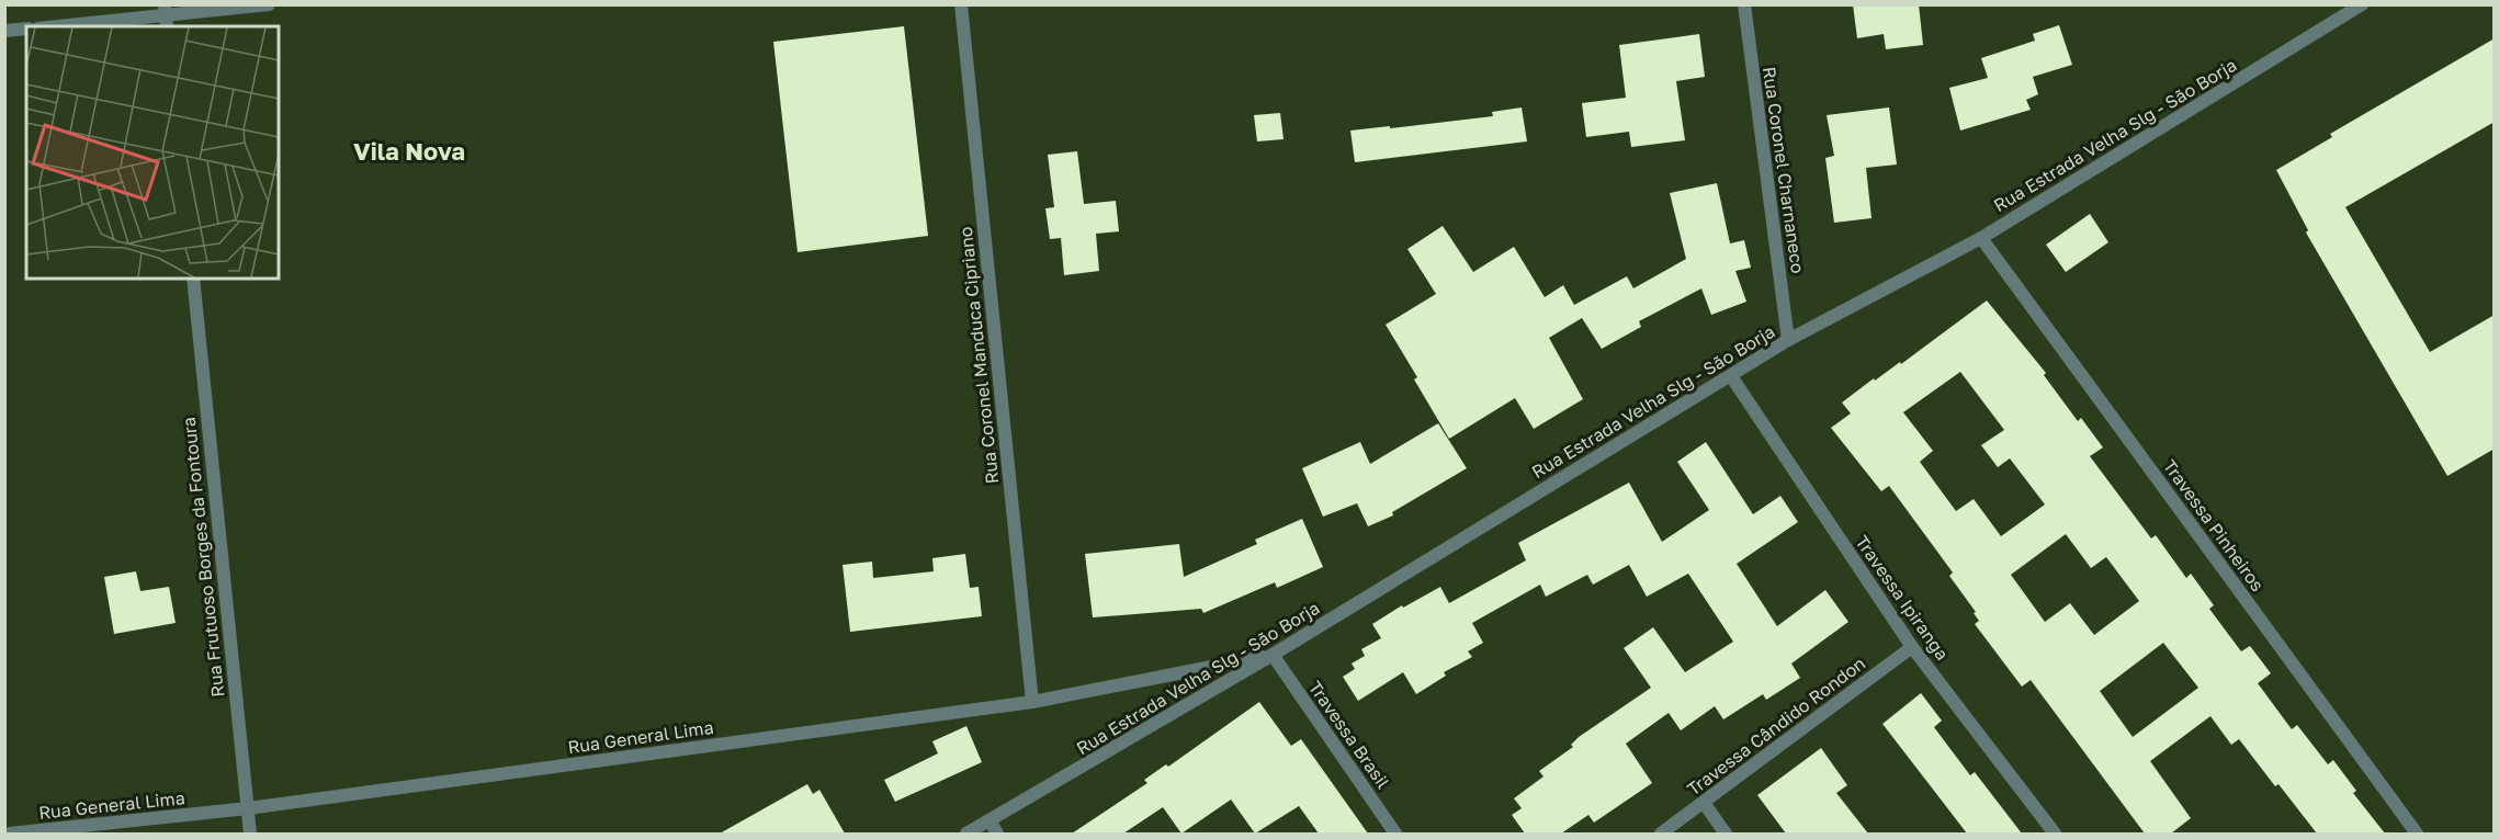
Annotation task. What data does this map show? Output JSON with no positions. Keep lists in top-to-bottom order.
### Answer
{
  "streets": {
    "street": [
      "Rua Estrada Velha Slg - São Borja",
      "Rua Coronel Charnaneco",
      "Rua Coronel Manduca Cipriano",
      "Travessa Pinheiros",
      "Rua Frutuoso Borges da Fontoura",
      "Travessa Ipiranga",
      "Travessa Cândido Rondon",
      "Travessa Brasil",
      "Rua General Lima"
    ]
  },
  "crossings": [
    ["Rua Estrada Velha Slg - São Borja", "Rua Coronel Charnaneco"],
    ["Rua Estrada Velha Slg - São Borja", "Travessa Pinheiros"],
    ["Rua Estrada Velha Slg - São Borja", "Travessa Ipiranga"],
    ["Rua Estrada Velha Slg - São Borja", "Travessa Brasil"],
    ["Rua Estrada Velha Slg - São Borja", "Rua General Lima"],
    ["Rua Coronel Manduca Cipriano", "Rua General Lima"],
    ["Rua Frutuoso Borges da Fontoura", "Rua General Lima"],
    ["Travessa Ipiranga", "Travessa Cândido Rondon"],
    ["Travessa Brasil", "Rua General Lima"]
  ],
  "districts": ["Vila Nova"]
}
